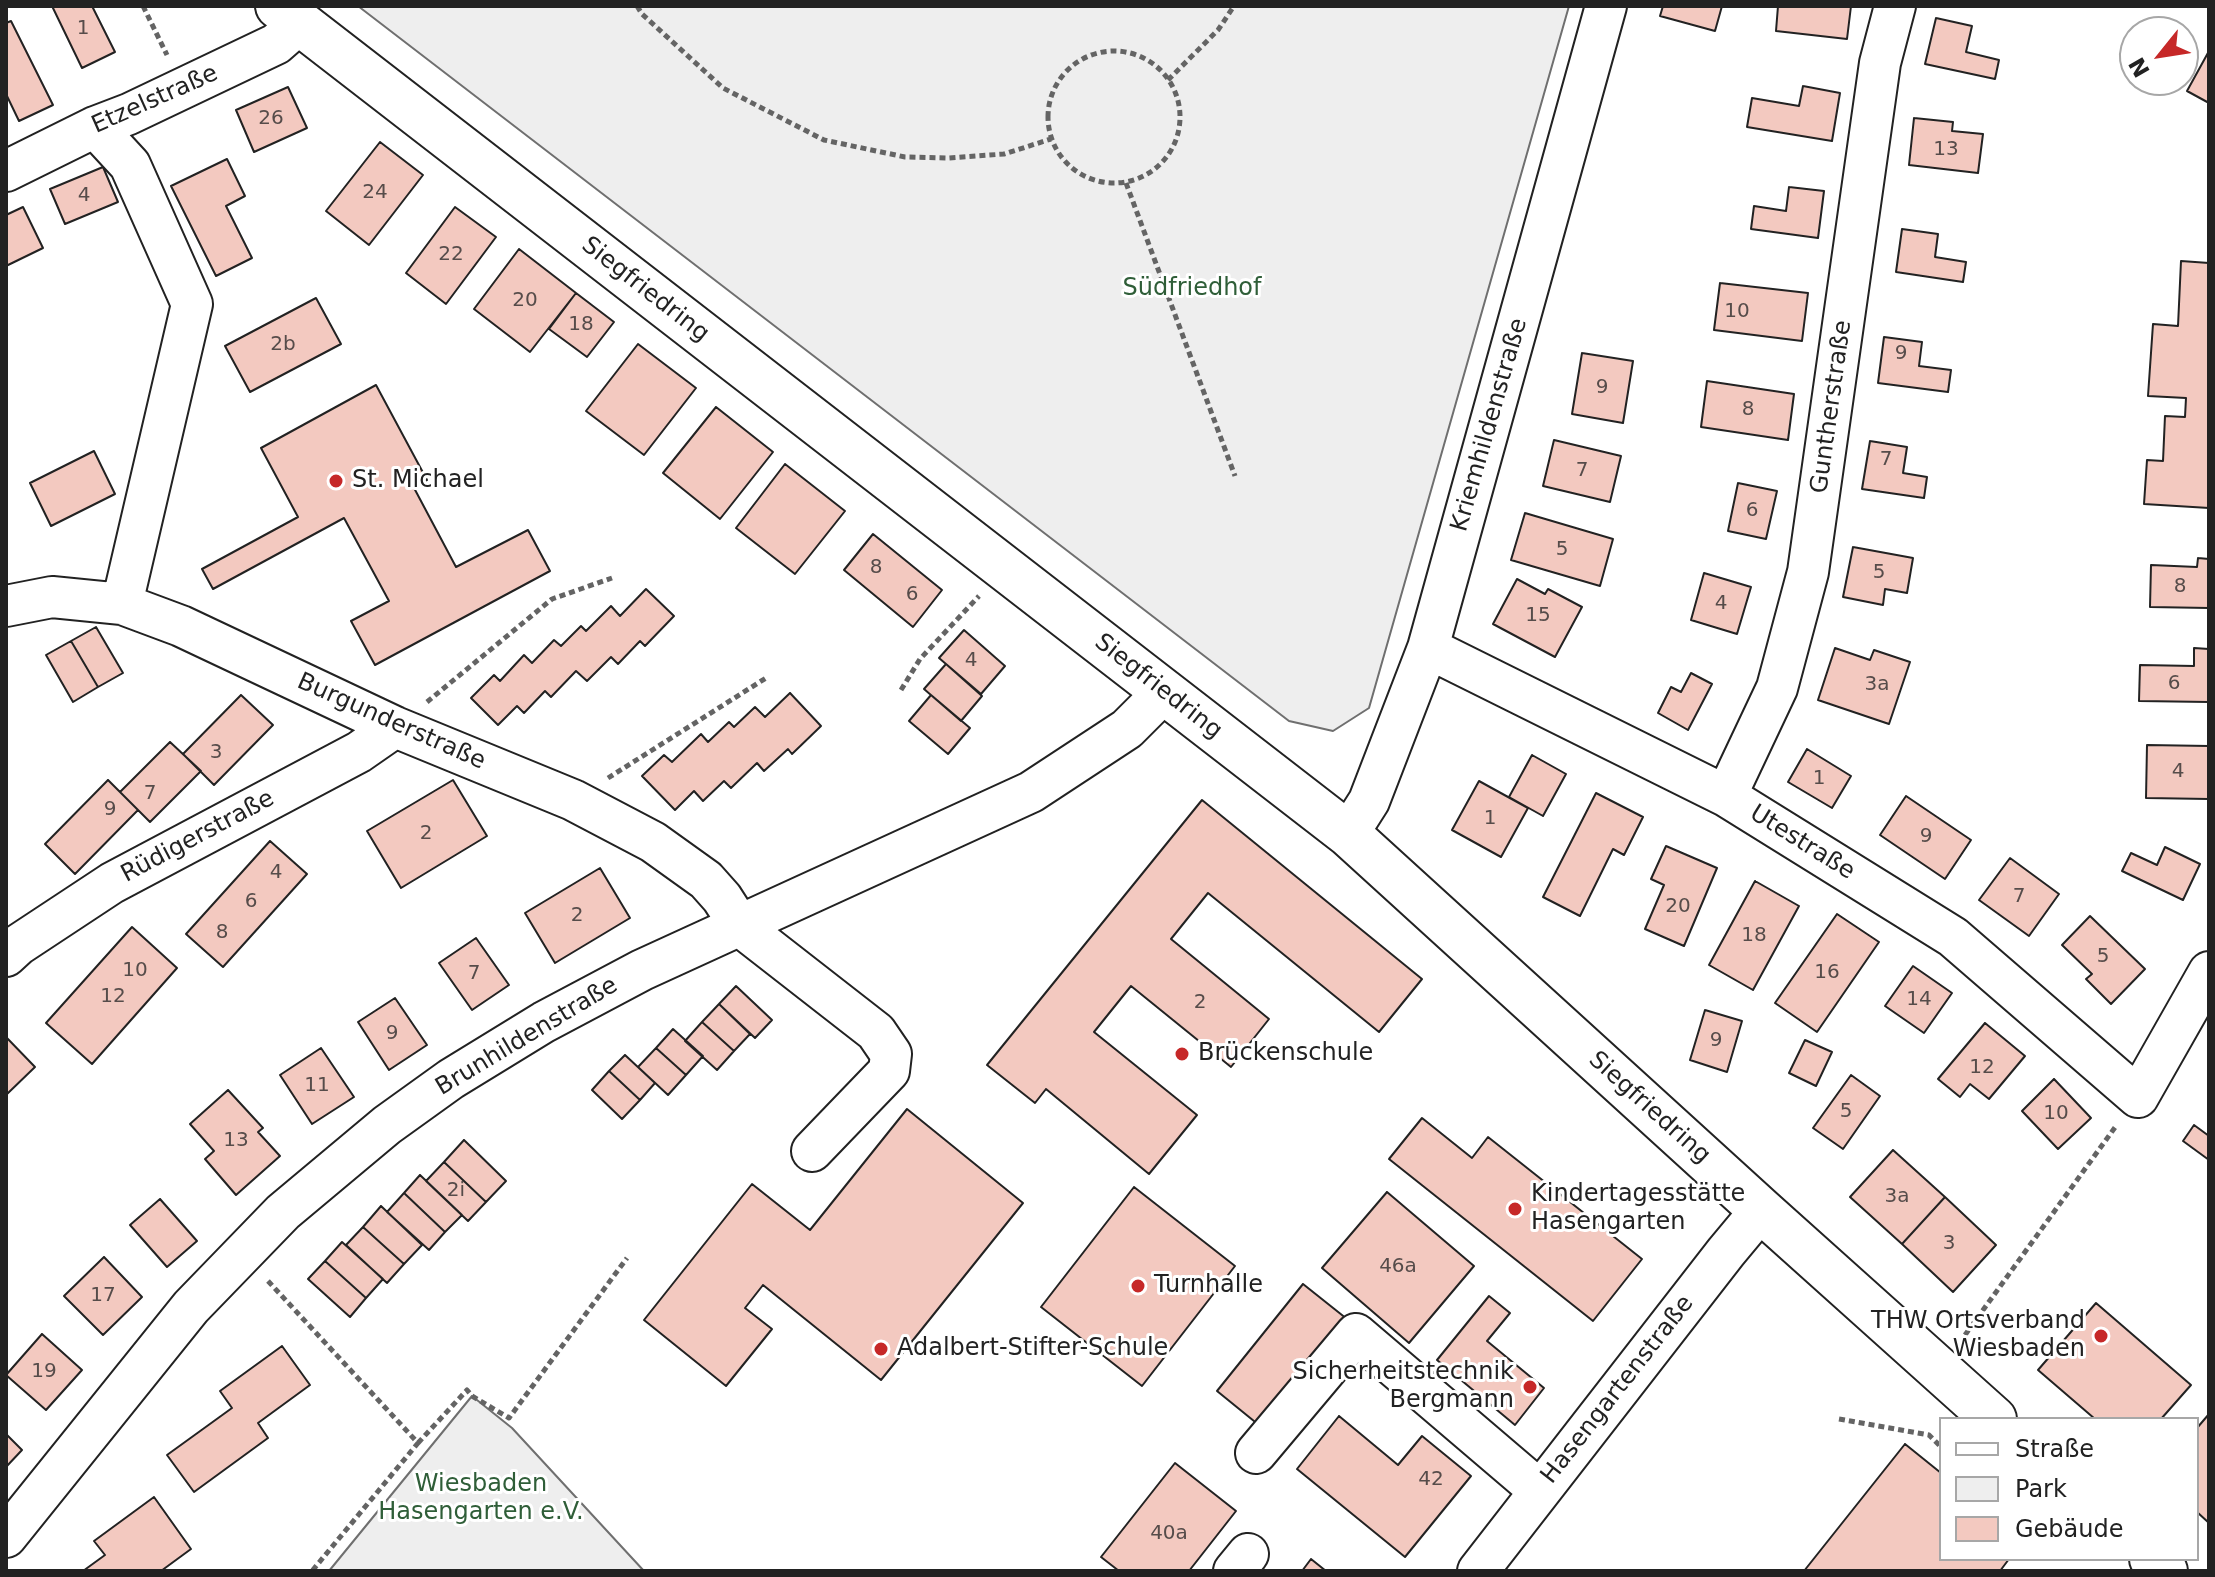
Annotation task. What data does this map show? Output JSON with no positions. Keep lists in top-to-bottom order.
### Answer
{
  "streets": {
    "main road": ["Siegfriedring"],
    "street": [
      "Etzelstraße",
      "Guntherstraße",
      "Kriemhildenstraße",
      "Burgunderstraße",
      "Rüdigerstraße",
      "Utestraße",
      "Brunhildenstraße",
      "Hasengartenstraße"
    ]
  },
  "crossings": [
    ["Etzelstraße", "Siegfriedring"],
    ["Siegfriedring", "Kriemhildenstraße"],
    ["Siegfriedring", "Brunhildenstraße"],
    ["Siegfriedring", "Hasengartenstraße"],
    ["Guntherstraße", "Utestraße"],
    ["Kriemhildenstraße", "Utestraße"],
    ["Burgunderstraße", "Rüdigerstraße"],
    ["Burgunderstraße", "Brunhildenstraße"]
  ],
  "parks": ["Südfriedhof", "Wiesbaden Hasengarten e.V."],
  "places": [
    "St. Michael",
    "Brückenschule",
    "Kindertagesstätte Hasengarten",
    "Turnhalle",
    "THW Ortsverband Wiesbaden",
    "Adalbert-Stifter-Schule",
    "Sicherheitstechnik Bergmann"
  ],
  "house_numbers": [
    "1",
    "26",
    "13",
    "24",
    "4",
    "22",
    "20",
    "10",
    "18",
    "2b",
    "9",
    "9",
    "8",
    "7",
    "7",
    "6",
    "5",
    "8",
    "5",
    "8",
    "6",
    "4",
    "15",
    "4",
    "6",
    "3a",
    "3",
    "4",
    "1",
    "7",
    "9",
    "1",
    "2",
    "9",
    "4",
    "7",
    "6",
    "20",
    "2",
    "8",
    "18",
    "5",
    "10",
    "16",
    "7",
    "12",
    "14",
    "2",
    "9",
    "9",
    "12",
    "11",
    "5",
    "10",
    "13",
    "2i",
    "3a",
    "3",
    "46a",
    "17",
    "19",
    "42",
    "40a"
  ],
  "legend": ["Straße", "Park", "Gebäude"],
  "north": "bottom left"
}
